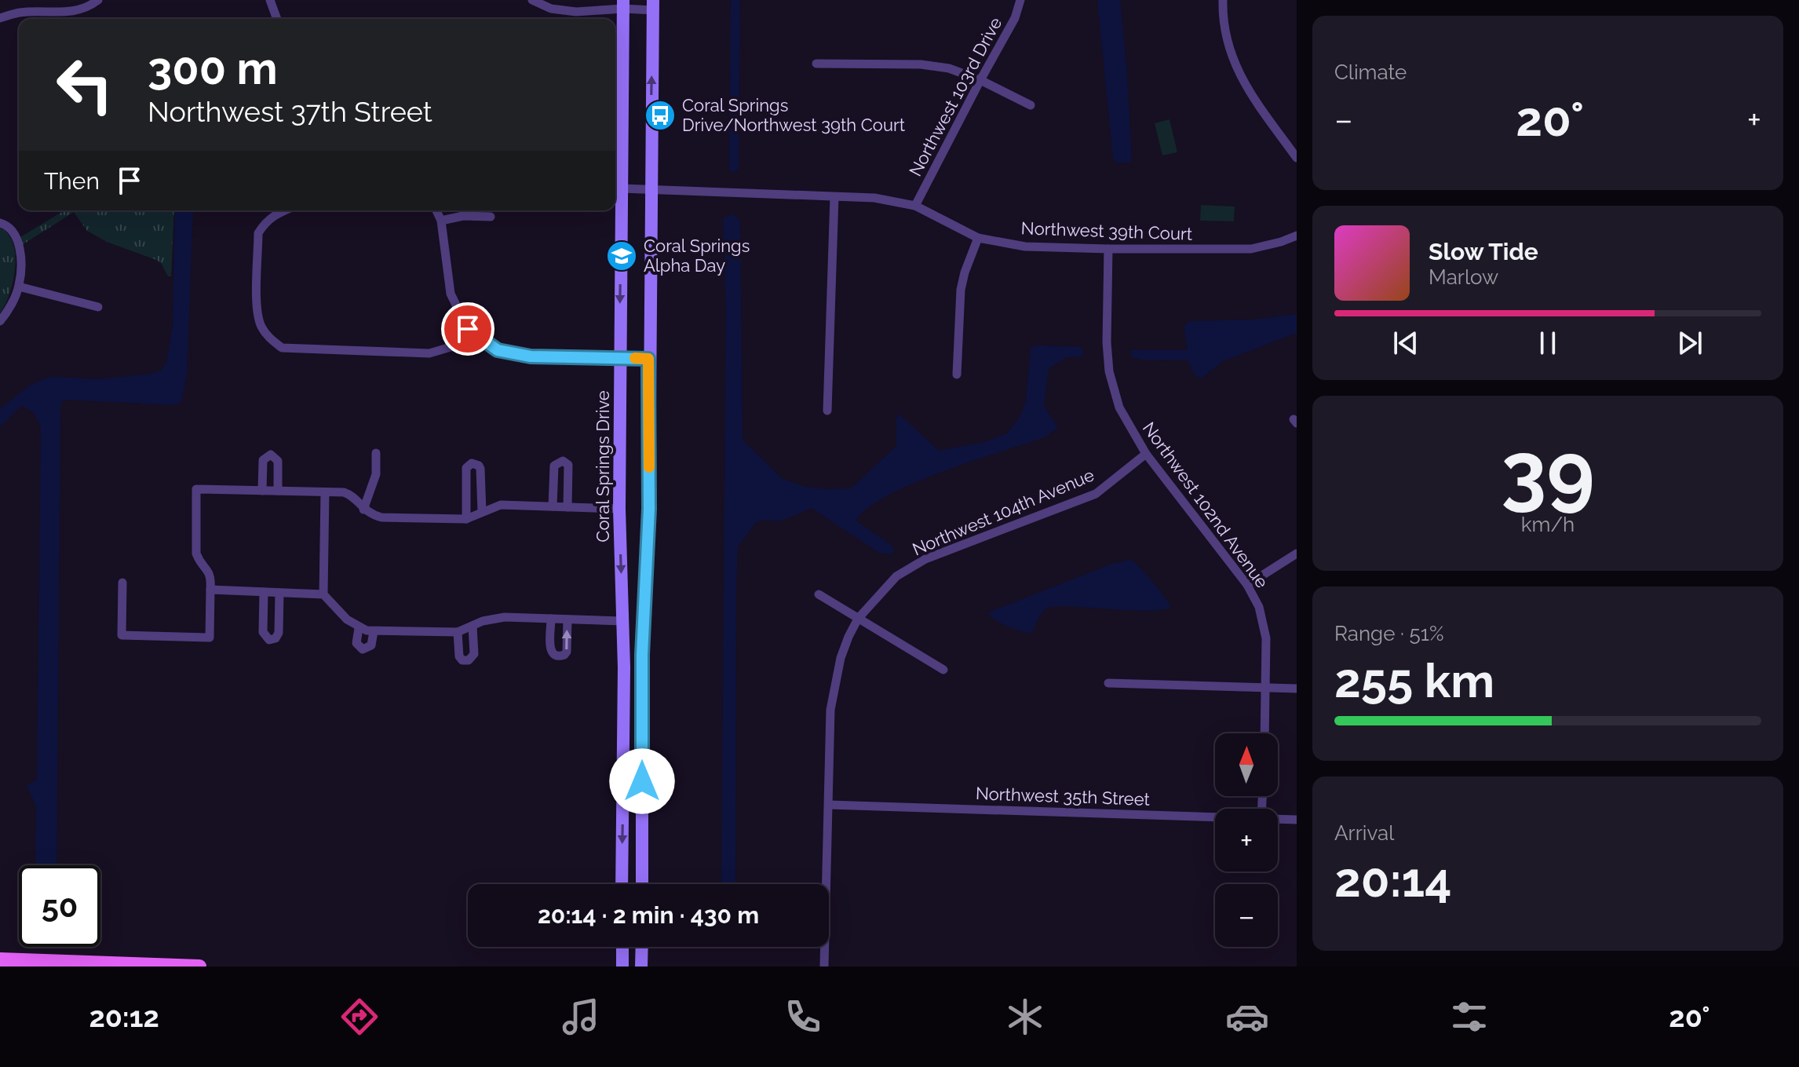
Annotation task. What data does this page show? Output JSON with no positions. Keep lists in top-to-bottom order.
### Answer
{
  "streets": {
    "main road": ["Coral Springs Drive"],
    "street": [
      "Northwest 103rd Drive",
      "Northwest 39th Court",
      "Northwest 102nd Avenue",
      "Northwest 104th Avenue",
      "Northwest 35th Street"
    ]
  },
  "crossings": [
    ["Northwest 103rd Drive", "Northwest 39th Court"],
    ["Northwest 39th Court", "Coral Springs Drive"],
    ["Northwest 39th Court", "Northwest 102nd Avenue"],
    ["Northwest 102nd Avenue", "Northwest 104th Avenue"],
    ["Northwest 104th Avenue", "Northwest 35th Street"]
  ],
  "places": {
    "bus stop": ["Coral Springs Drive/Northwest 39th Court"],
    "school or university": ["Coral Springs Alpha Day"]
  },
  "north": "top",
  "page": {
    "tile": [
      "Climate",
      ["39", "km/h"],
      ["Range · 51%", "255 km"],
      ["Arrival", "20:14"]
    ],
    "turn": ["300 m", "Northwest 37th Street"],
    "heat": ["−", "20°", "+"],
    "then": "Then",
    "song": ["Slow Tide", "Marlow"],
    "map_buttons": ["+", "−"],
    "limit": "50",
    "trip": "20:14 · 2 min · 430 m",
    "tabs": ["20:12", "20°"]
  }
}
